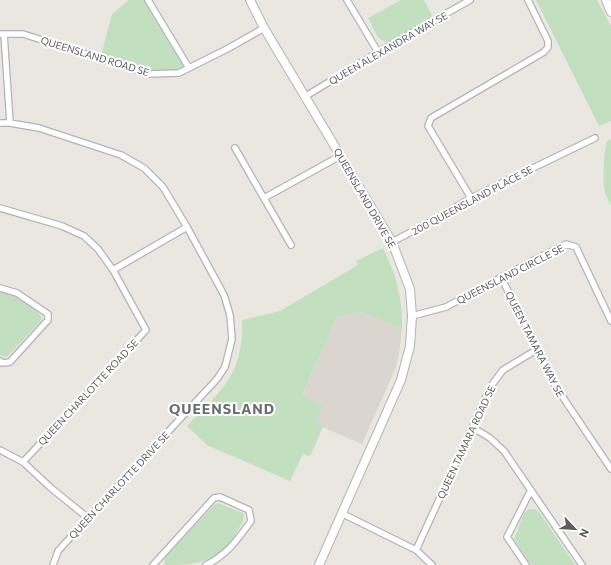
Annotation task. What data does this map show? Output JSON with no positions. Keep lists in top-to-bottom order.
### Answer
{
  "streets": {
    "street": [
      "QUEEN ALEXANDRA WAY SE",
      "QUEENSLAND ROAD SE",
      "QUEENSLAND DRIVE SE",
      "200 QUEENSLAND PLACE SE",
      "QUEENSLAND CIRCLE SE",
      "QUEEN TAMARA WAY SE",
      "QUEEN CHARLOTTE ROAD SE",
      "QUEEN TAMARA ROAD SE",
      "QUEEN CHARLOTTE DRIVE SE"
    ]
  },
  "crossings": [
    ["QUEEN ALEXANDRA WAY SE", "QUEENSLAND DRIVE SE"],
    ["QUEENSLAND ROAD SE", "QUEENSLAND DRIVE SE"],
    ["QUEENSLAND DRIVE SE", "200 QUEENSLAND PLACE SE"],
    ["QUEENSLAND DRIVE SE", "QUEENSLAND CIRCLE SE"],
    ["QUEENSLAND CIRCLE SE", "QUEEN TAMARA WAY SE"],
    ["QUEEN TAMARA WAY SE", "QUEEN TAMARA ROAD SE"]
  ],
  "districts": ["QUEENSLAND"],
  "north": "bottom right"
}
